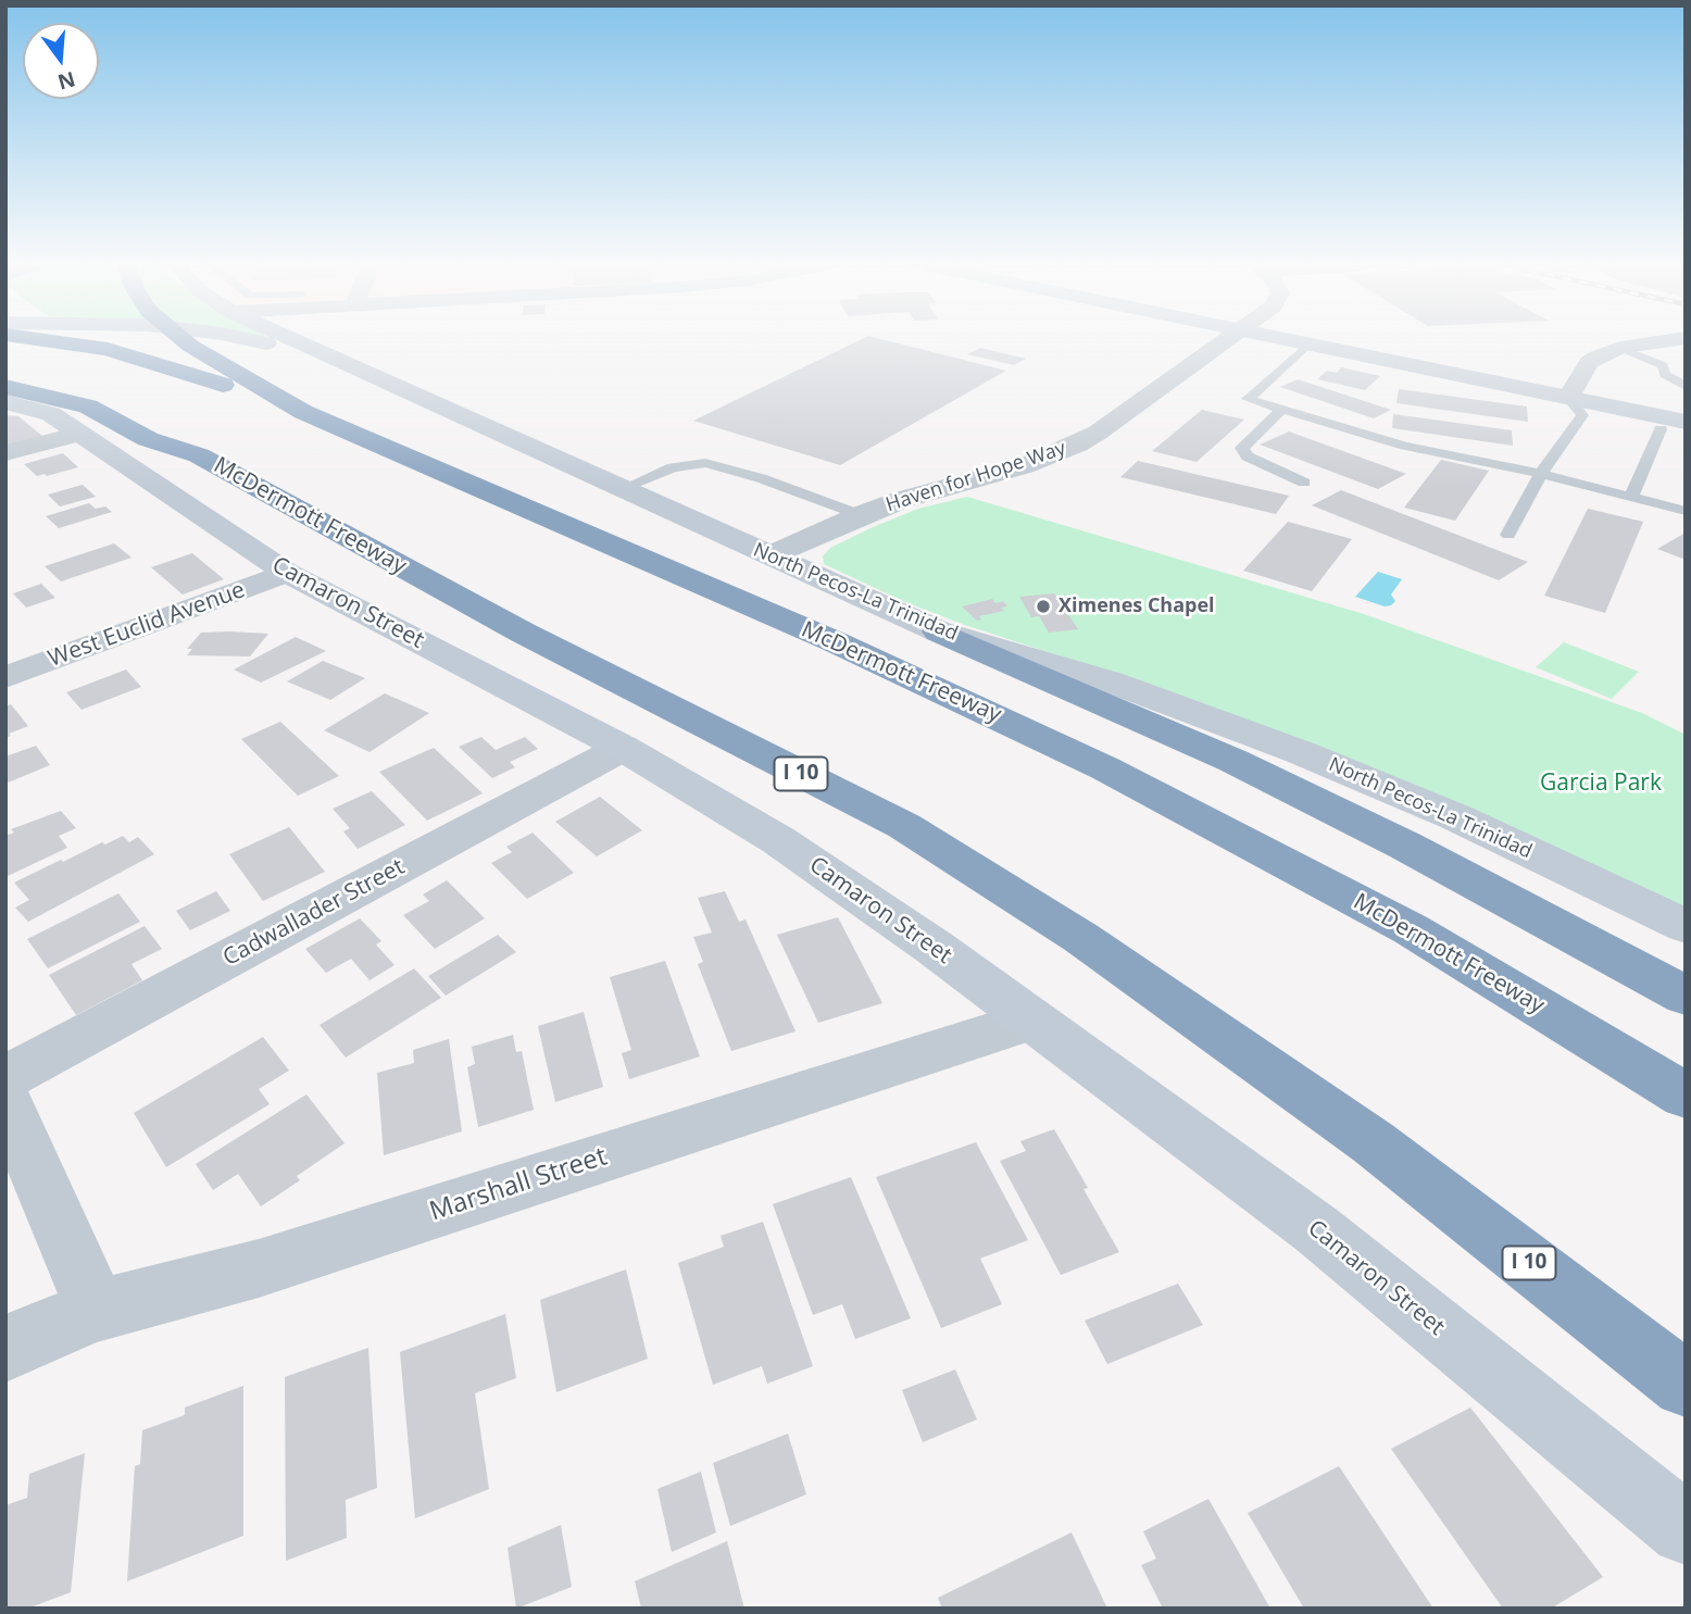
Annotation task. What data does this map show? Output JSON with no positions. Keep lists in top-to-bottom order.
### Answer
{
  "streets": {
    "highway": ["McDermott Freeway", "I 10"],
    "main road": ["North Pecos-La Trinidad", "Camaron Street"],
    "street": [
      "Haven for Hope Way",
      "West Euclid Avenue",
      "Cadwallader Street",
      "Marshall Street"
    ]
  },
  "crossings": [
    ["Haven for Hope Way", "North Pecos-La Trinidad"],
    ["McDermott Freeway", "I 10"],
    ["Camaron Street", "West Euclid Avenue"],
    ["Camaron Street", "Cadwallader Street"],
    ["Camaron Street", "Marshall Street"]
  ],
  "parks": ["Garcia Park"],
  "places": ["Ximenes Chapel"],
  "north": "bottom"
}
